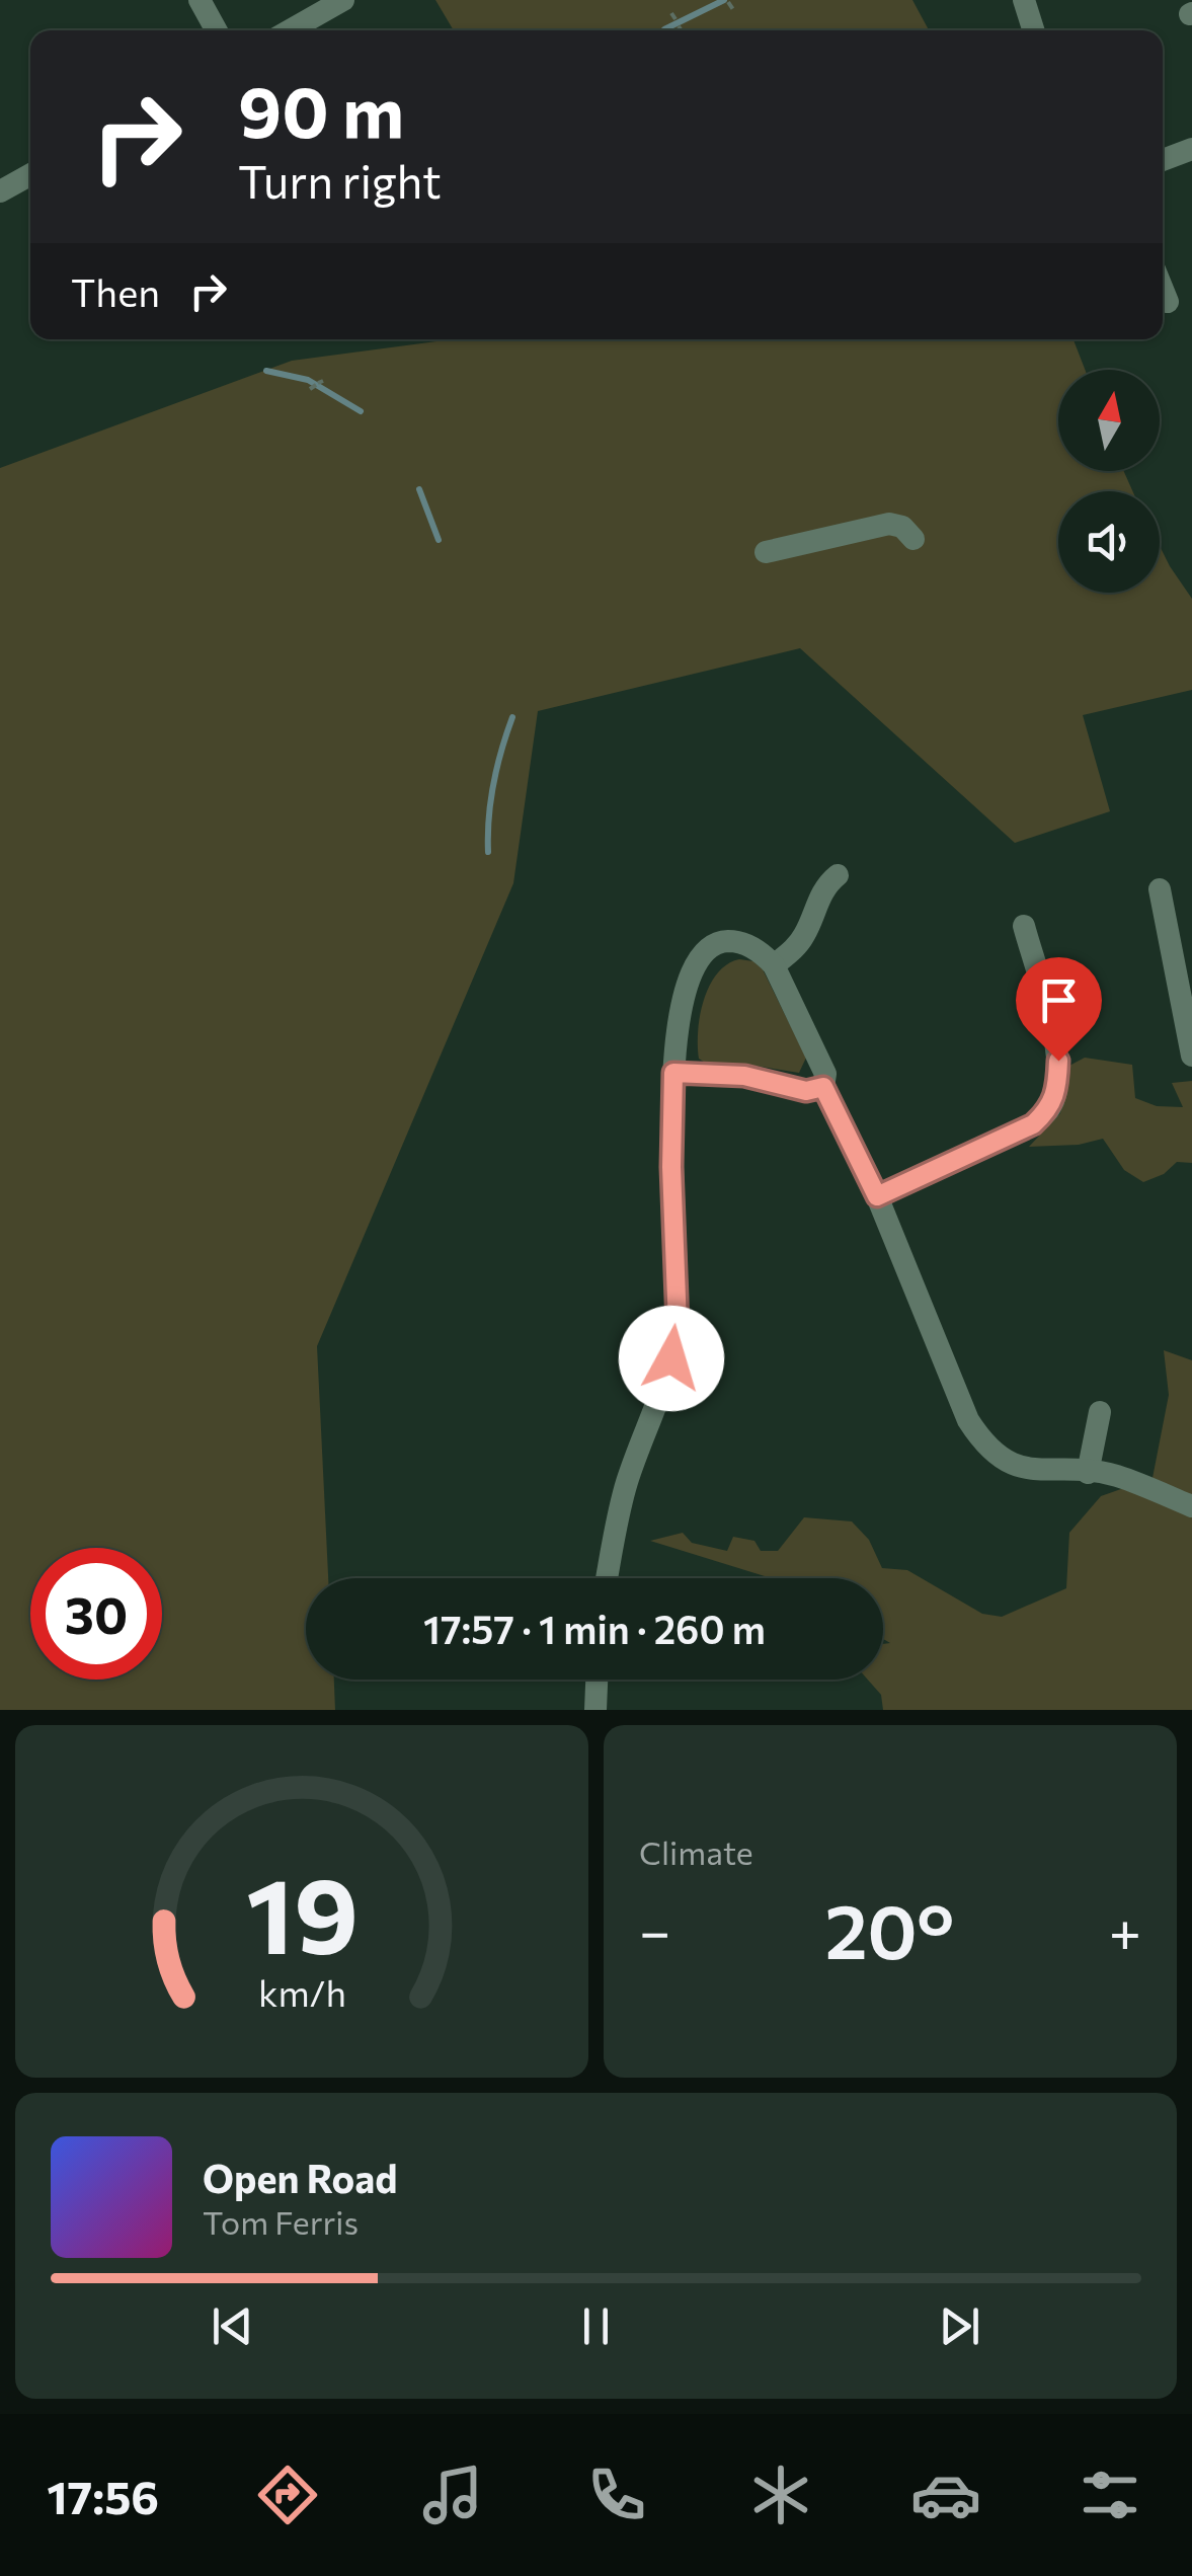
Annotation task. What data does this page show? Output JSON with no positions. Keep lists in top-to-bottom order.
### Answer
{
  "north": "top",
  "page": {
    "turn": ["90 m", "Turn right"],
    "then": "Then",
    "limit": "30",
    "trip": "17:57 · 1 min · 260 m",
    "tile": "Climate",
    "heat": ["−", "20°", "+"],
    "song": ["Open Road", "Tom Ferris"],
    "tabs": "17:56",
    "gauge": ["19", "km/h"]
  }
}
